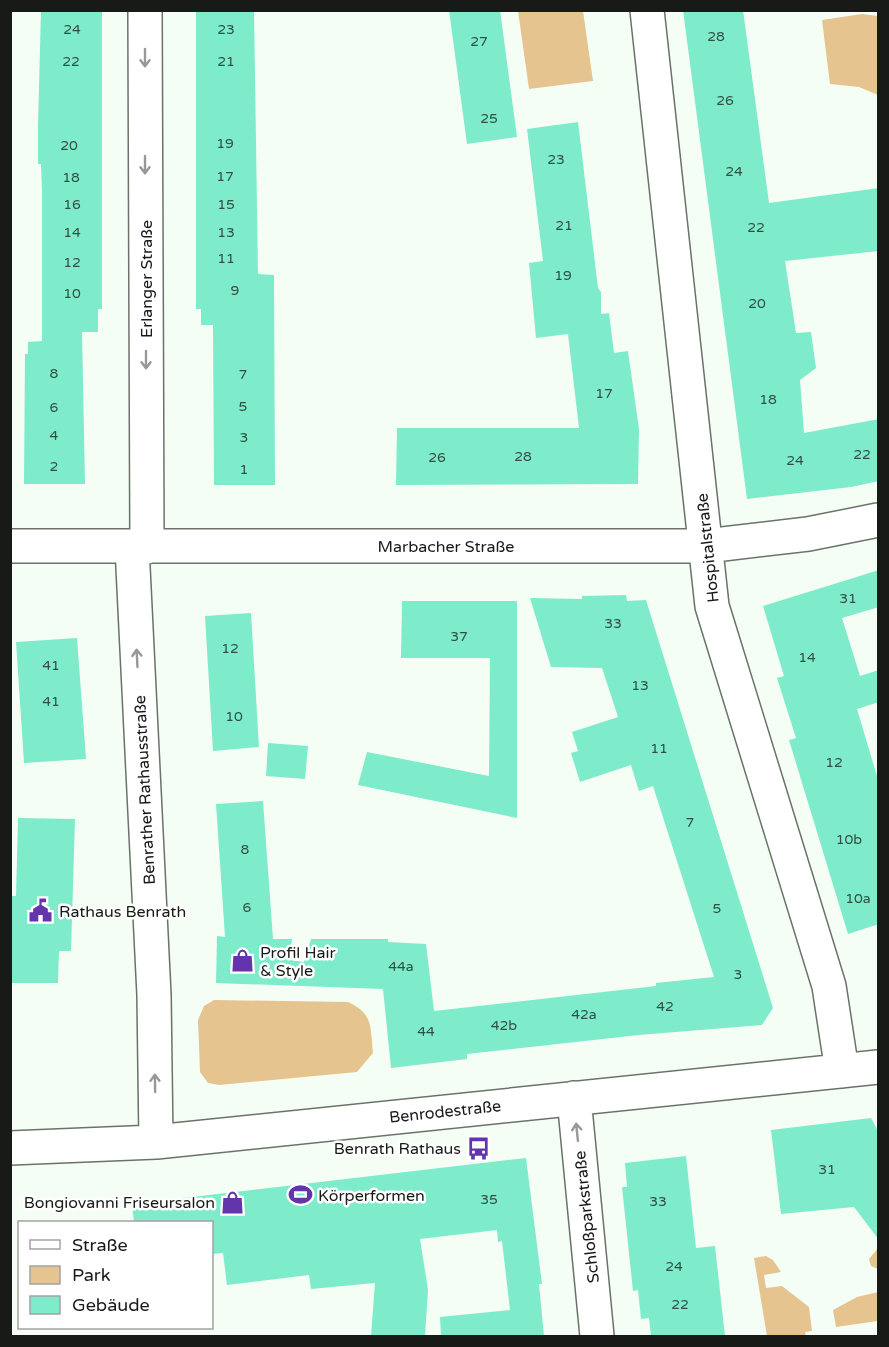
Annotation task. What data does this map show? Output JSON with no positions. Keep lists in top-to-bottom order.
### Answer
{
  "streets": {
    "street": [
      "Erlanger Straße",
      "Marbacher Straße",
      "Hospitalstraße",
      "Benrather Rathausstraße",
      "Benrodestraße",
      "Schloßparkstraße"
    ]
  },
  "crossings": [
    ["Erlanger Straße", "Marbacher Straße"],
    ["Erlanger Straße", "Benrather Rathausstraße"],
    ["Marbacher Straße", "Hospitalstraße"],
    ["Marbacher Straße", "Benrather Rathausstraße"],
    ["Hospitalstraße", "Benrodestraße"],
    ["Benrather Rathausstraße", "Benrodestraße"],
    ["Benrodestraße", "Schloßparkstraße"]
  ],
  "one_way": ["Erlanger Straße", "Benrather Rathausstraße", "Schloßparkstraße"],
  "places": {
    "public building": ["Rathaus Benrath"],
    "shop": ["Profil Hair & Style", "Bongiovanni Friseursalon"],
    "bus stop": ["Benrath Rathaus"],
    "sports": ["Körperformen"]
  },
  "house_numbers": [
    "24",
    "23",
    "28",
    "27",
    "22",
    "21",
    "26",
    "25",
    "19",
    "20",
    "23",
    "24",
    "17",
    "18",
    "16",
    "15",
    "21",
    "22",
    "14",
    "13",
    "11",
    "12",
    "19",
    "9",
    "10",
    "20",
    "8",
    "7",
    "17",
    "18",
    "5",
    "6",
    "4",
    "3",
    "22",
    "28",
    "26",
    "24",
    "2",
    "1",
    "31",
    "33",
    "37",
    "12",
    "14",
    "41",
    "13",
    "41",
    "10",
    "11",
    "12",
    "7",
    "10b",
    "8",
    "10a",
    "6",
    "5",
    "44a",
    "3",
    "42",
    "42a",
    "42b",
    "44",
    "31",
    "35",
    "33",
    "24",
    "22"
  ],
  "legend": ["Straße", "Park", "Gebäude"]
}
